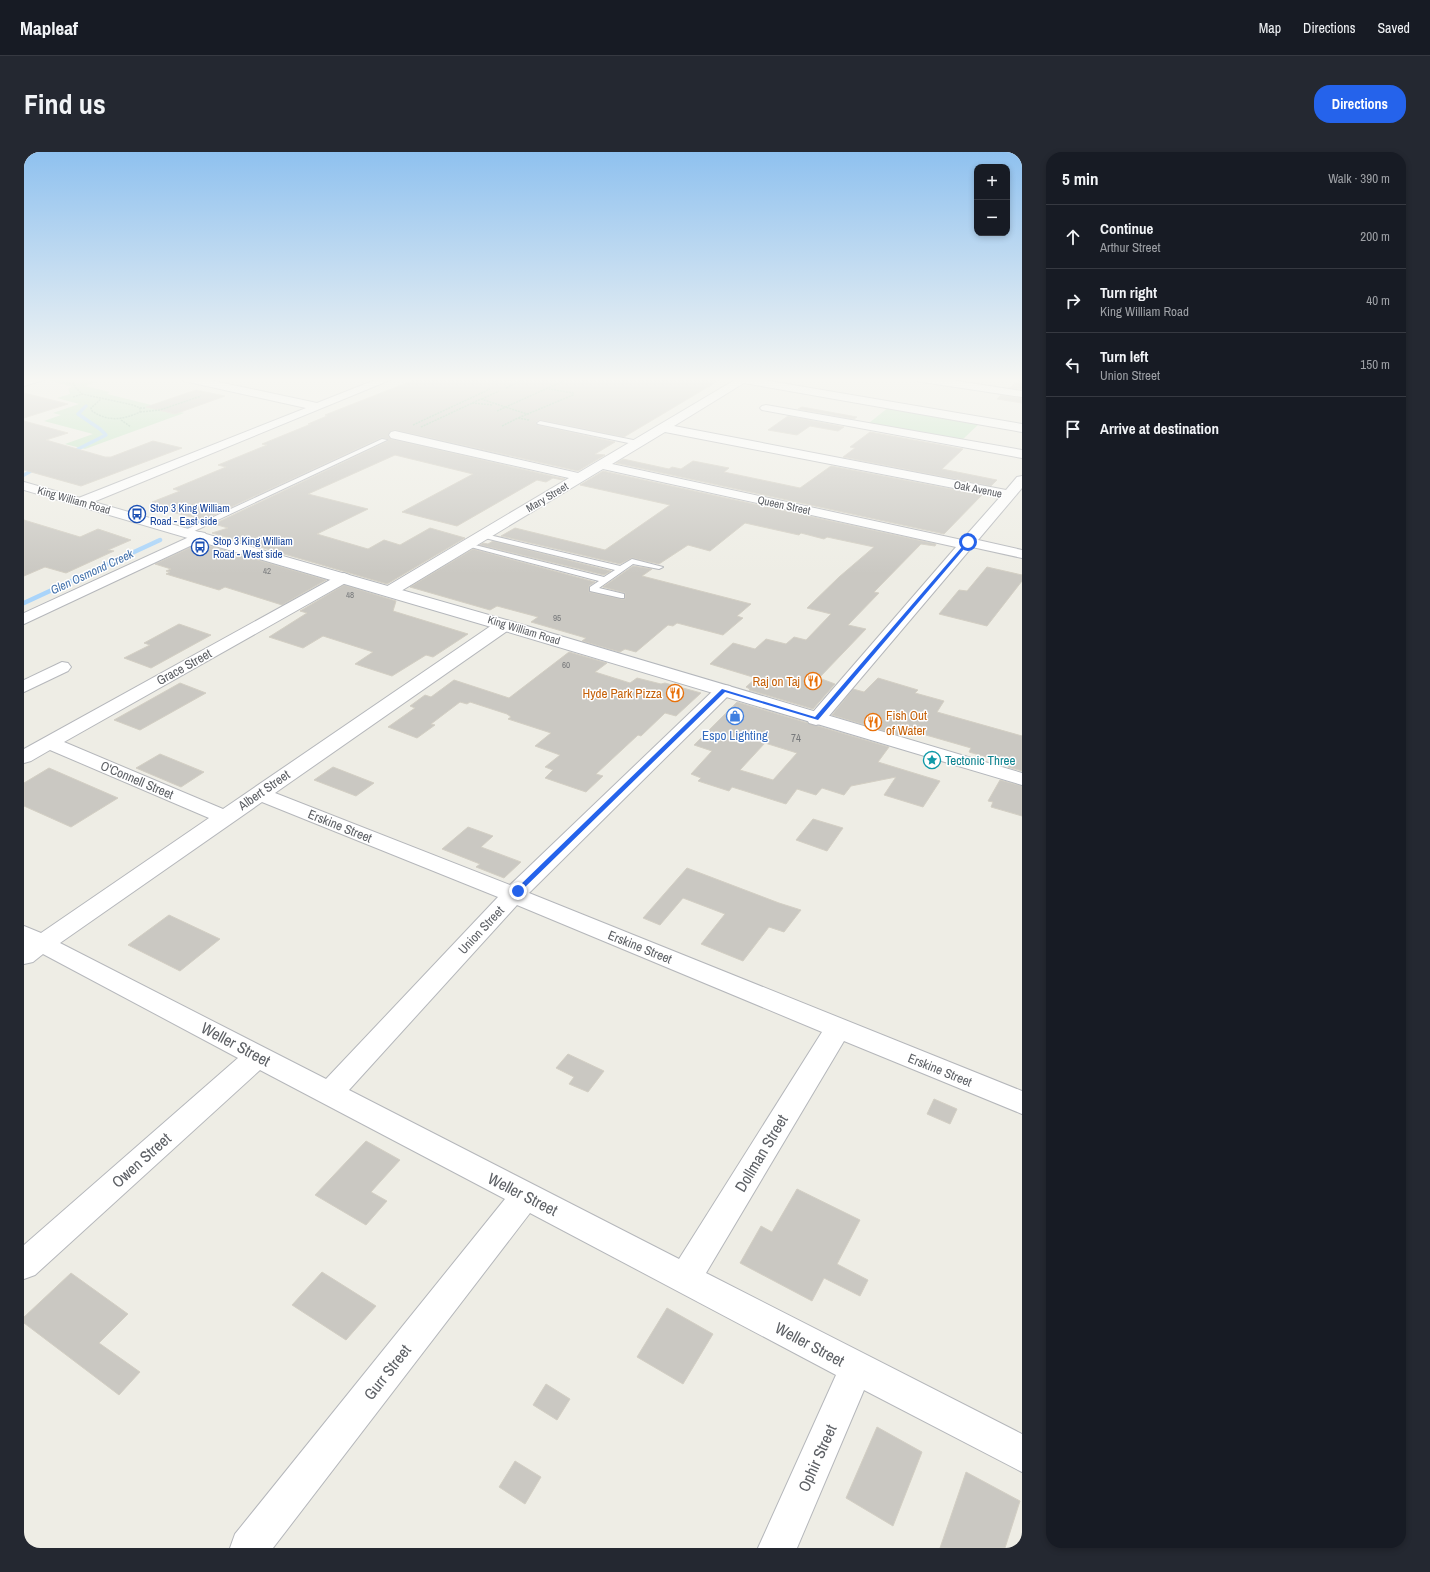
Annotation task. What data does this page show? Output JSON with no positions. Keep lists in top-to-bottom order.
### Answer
{
  "streets": {
    "street": [
      "Oak Avenue",
      "Mary Street",
      "King William Road",
      "Queen Street",
      "Grace Street",
      "O'Connell Street",
      "Albert Street",
      "Erskine Street",
      "Union Street",
      "Weller Street",
      "Dollman Street",
      "Owen Street",
      "Gurr Street",
      "Ophir Street"
    ]
  },
  "crossings": [
    ["Mary Street", "King William Road"],
    ["Mary Street", "Queen Street"],
    ["King William Road", "Grace Street"],
    ["King William Road", "Albert Street"],
    ["King William Road", "Union Street"],
    ["Grace Street", "O'Connell Street"],
    ["O'Connell Street", "Albert Street"],
    ["Albert Street", "Erskine Street"],
    ["Albert Street", "Weller Street"],
    ["Erskine Street", "Union Street"],
    ["Erskine Street", "Dollman Street"],
    ["Union Street", "Weller Street"],
    ["Weller Street", "Dollman Street"],
    ["Weller Street", "Owen Street"],
    ["Weller Street", "Gurr Street"],
    ["Weller Street", "Ophir Street"]
  ],
  "water": ["Glen Osmond Creek"],
  "places": {
    "bus stop": ["Stop 3 King William Road - East side", "Stop 3 King William Road - West side"],
    "restaurant": ["Raj on Taj", "Hyde Park Pizza", "Fish Out of Water"],
    "shop": ["Espo Lighting"],
    "place": ["Tectonic Three"]
  },
  "house_numbers": [
    "42",
    "48",
    "95",
    "60",
    "74"
  ],
  "page": {
    "header": "Mapleaf",
    "nav": ["Map", "Directions", "Saved"],
    "title": "Find us",
    "buttons": "Directions",
    "heading": ["5 min", "Walk · 390 m"],
    "map_buttons": ["+", "−"],
    "list": [
      ["Continue", "Arthur Street", "200 m"],
      ["Turn right", "King William Road", "40 m"],
      ["Turn left", "Union Street", "150 m"],
      "Arrive at destination"
    ]
  }
}
